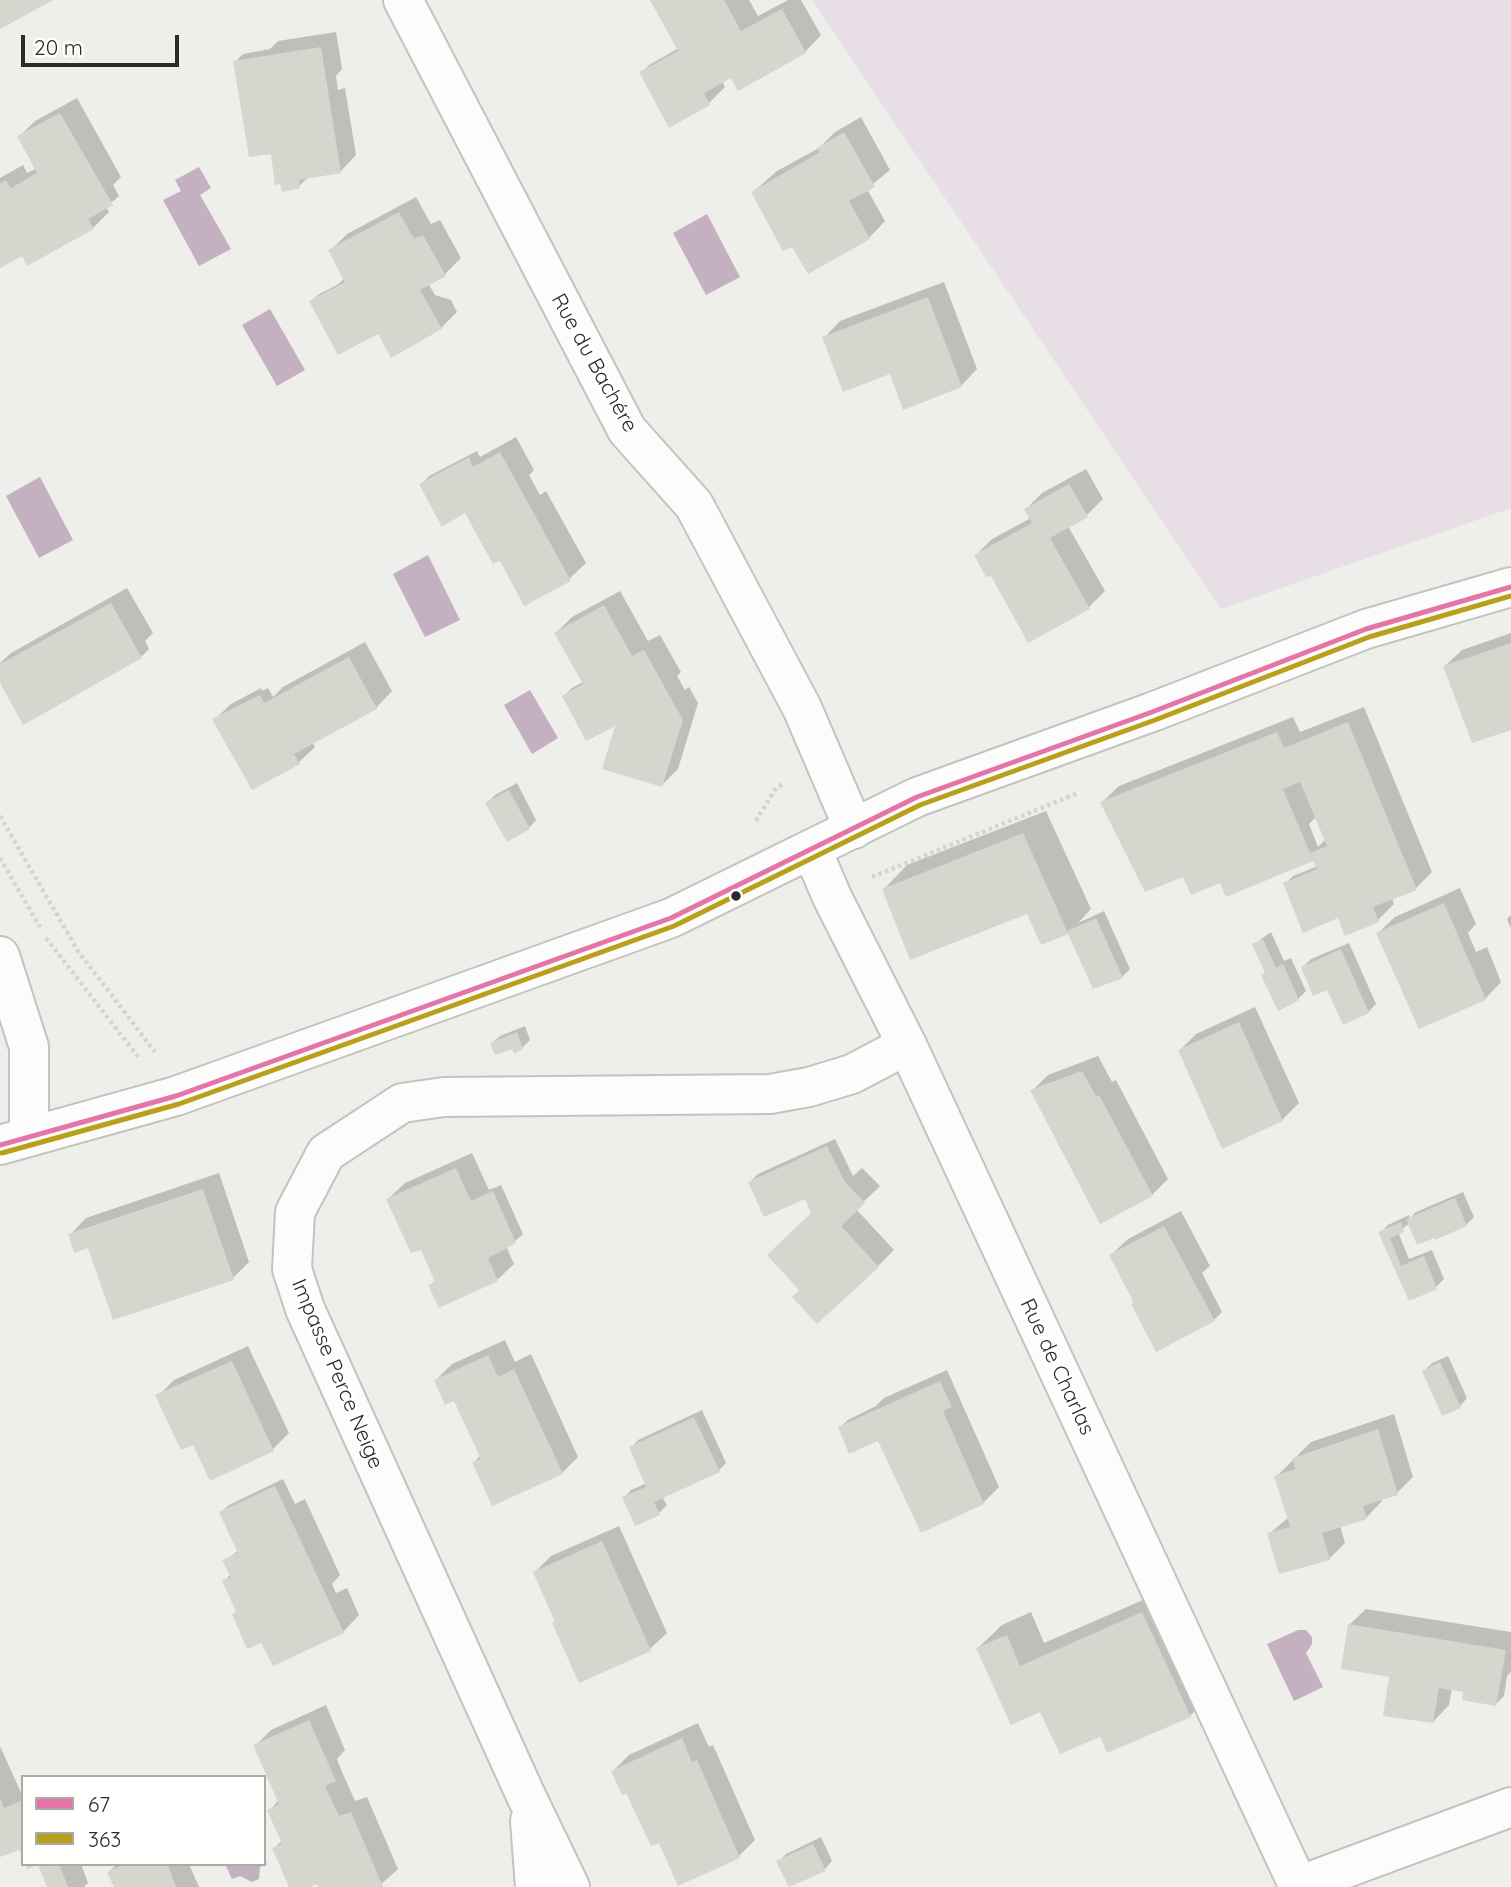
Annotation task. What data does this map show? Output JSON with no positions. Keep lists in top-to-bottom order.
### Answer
{
  "streets": {
    "street": ["Rue du Bachére", "Rue de Charlas", "Impasse Perce Neige"]
  },
  "crossings": [
    ["Rue de Charlas", "Impasse Perce Neige"]
  ],
  "lines": ["transit line 67", "transit line 363"],
  "legend": ["67", "363"],
  "scale_bar": "20 m"
}
